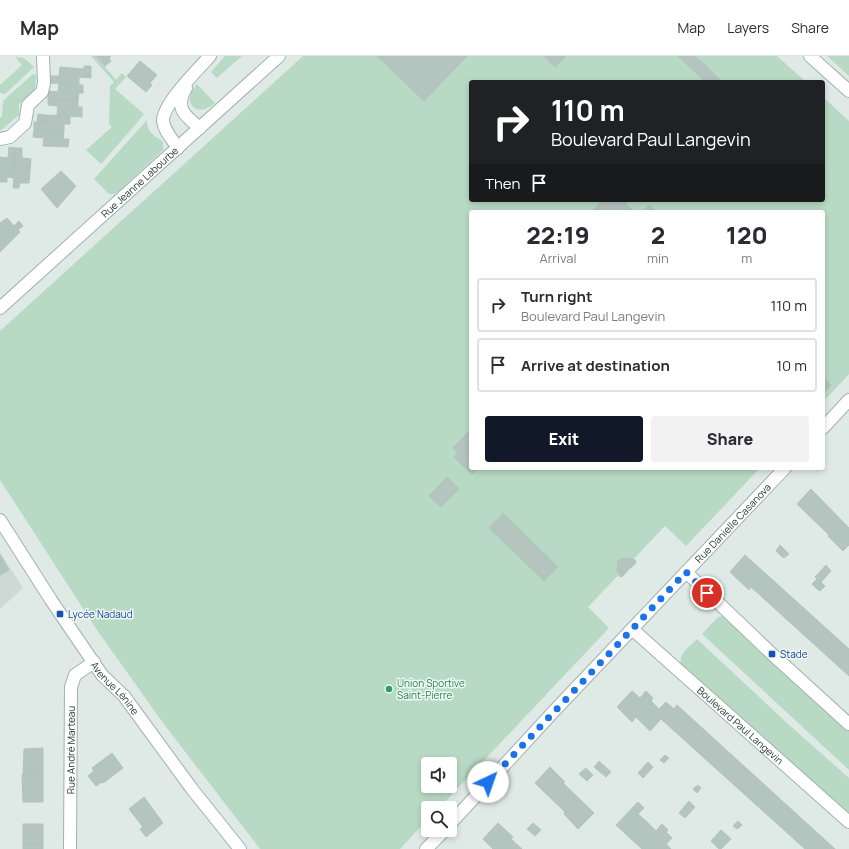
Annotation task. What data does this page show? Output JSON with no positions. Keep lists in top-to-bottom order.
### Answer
{
  "streets": {
    "street": [
      "Rue Jeanne Labourbe",
      "Rue Danielle Casanova",
      "Avenue Lénine",
      "Boulevard Paul Langevin",
      "Rue André Marteau"
    ]
  },
  "crossings": [
    ["Rue Danielle Casanova", "Boulevard Paul Langevin"],
    ["Avenue Lénine", "Rue André Marteau"]
  ],
  "places": {
    "transit": ["Lycée Nadaud", "Stade"],
    "other": ["Union Sportive Saint-Pierre"]
  },
  "page": {
    "header": "Map",
    "nav": ["Map", "Layers", "Share"],
    "turn": ["110 m", "Boulevard Paul Langevin"],
    "then": "Then",
    "eta": [
      "22:19",
      "Arrival",
      "2",
      "min",
      "120",
      "m"
    ],
    "list": [
      {
        "name": "Turn right",
        "note": "Boulevard Paul Langevin",
        "value": "110 m"
      },
      {
        "name": "Arrive at destination",
        "value": "10 m"
      }
    ],
    "buttons": ["Exit", "Share"]
  }
}
